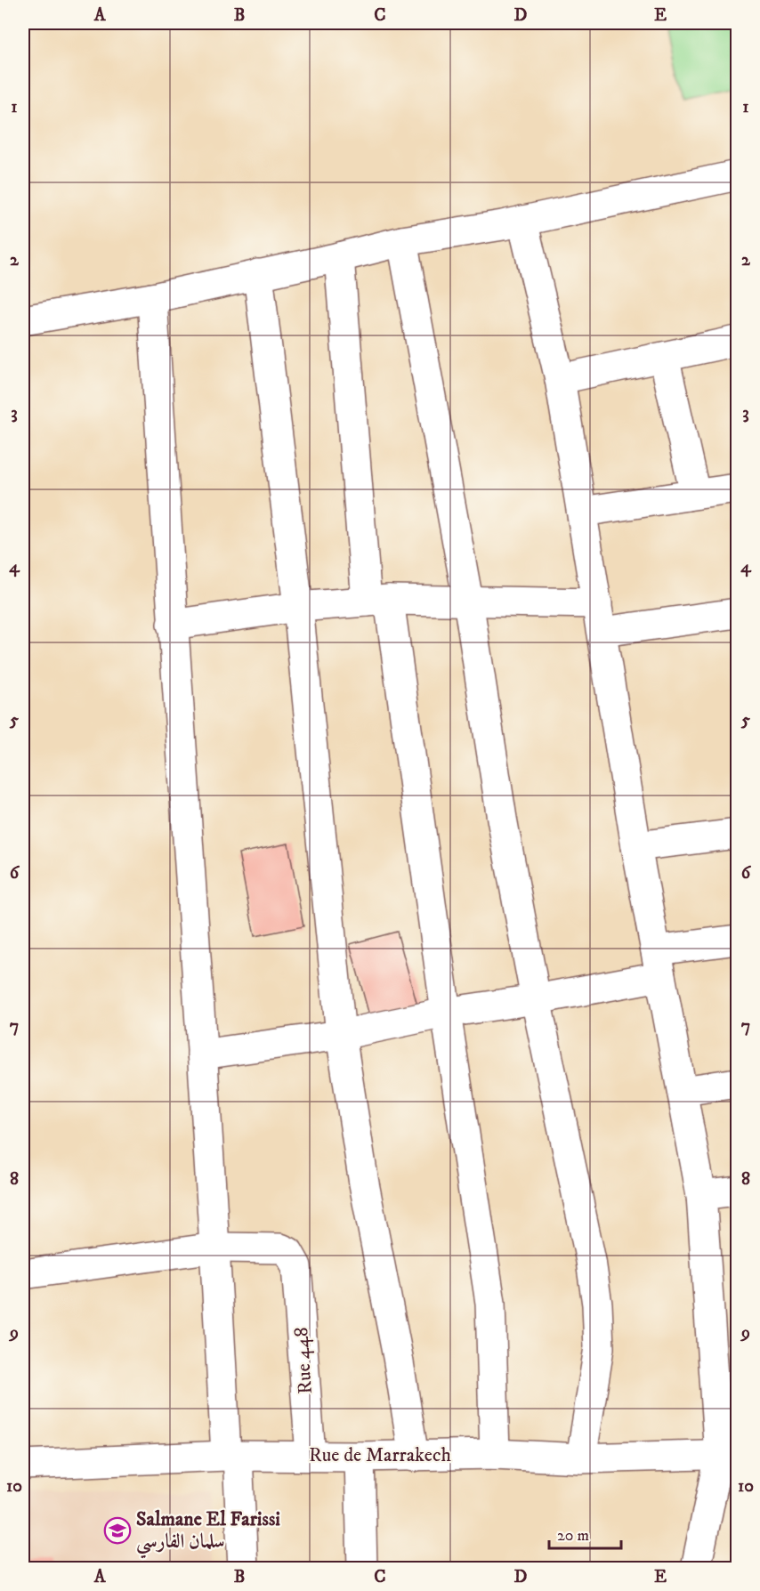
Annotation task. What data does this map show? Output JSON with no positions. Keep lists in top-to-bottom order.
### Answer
{
  "streets": {
    "street": ["Rue 448", "Rue de Marrakech"]
  },
  "crossings": [
    ["Rue 448", "Rue de Marrakech"]
  ],
  "places": {
    "school or university": ["Salmane El Farissi سلمان الفارسي"]
  },
  "scale_bar": "20 m",
  "grid": {
    "columns": [
      "A",
      "B",
      "C",
      "D",
      "E"
    ],
    "rows": [
      "1",
      "2",
      "3",
      "4",
      "5",
      "6",
      "7",
      "8",
      "9",
      "10"
    ]
  }
}
